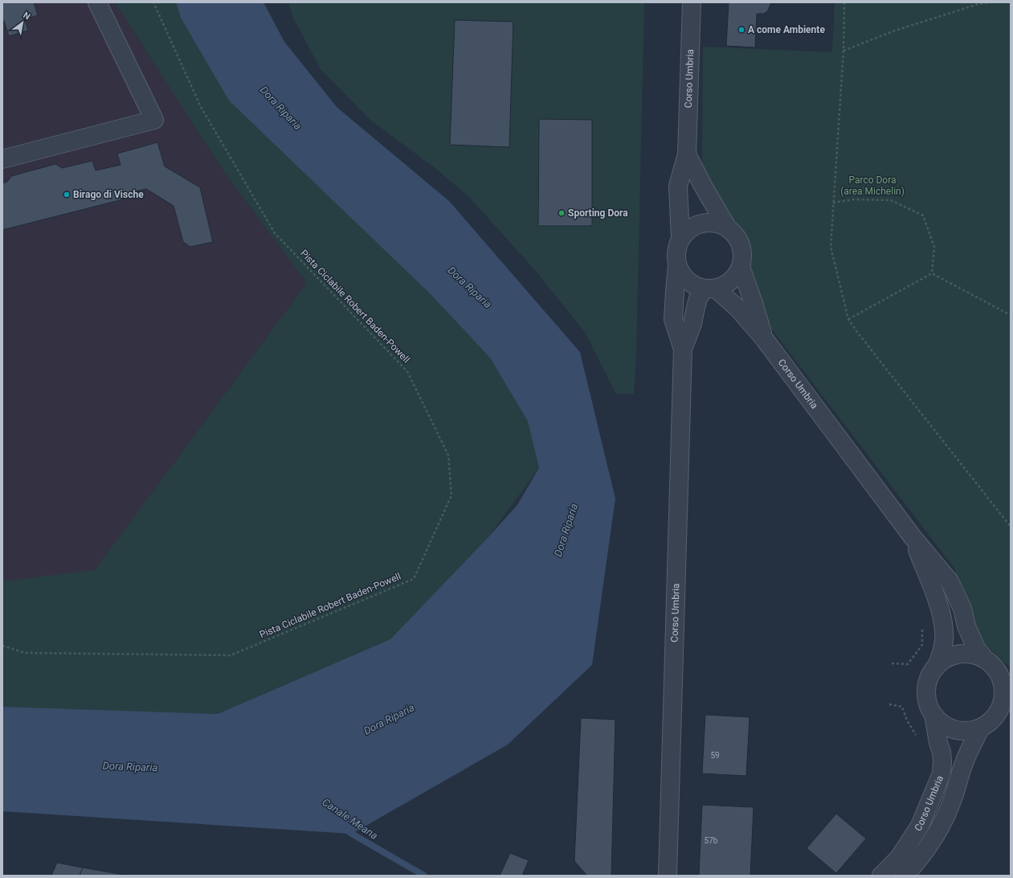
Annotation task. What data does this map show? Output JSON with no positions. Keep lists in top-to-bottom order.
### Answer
{
  "streets": {
    "street": ["Corso Umbria"],
    "path": ["Pista Ciclabile Robert Baden-Powell"]
  },
  "water": ["Dora Riparia", "Canale Meana"],
  "parks": ["Parco Dora (area Michelin)"],
  "places": ["A come Ambiente", "Birago di Vische", "Sporting Dora"],
  "house_numbers": ["59", "57b"],
  "north": "top right"
}
